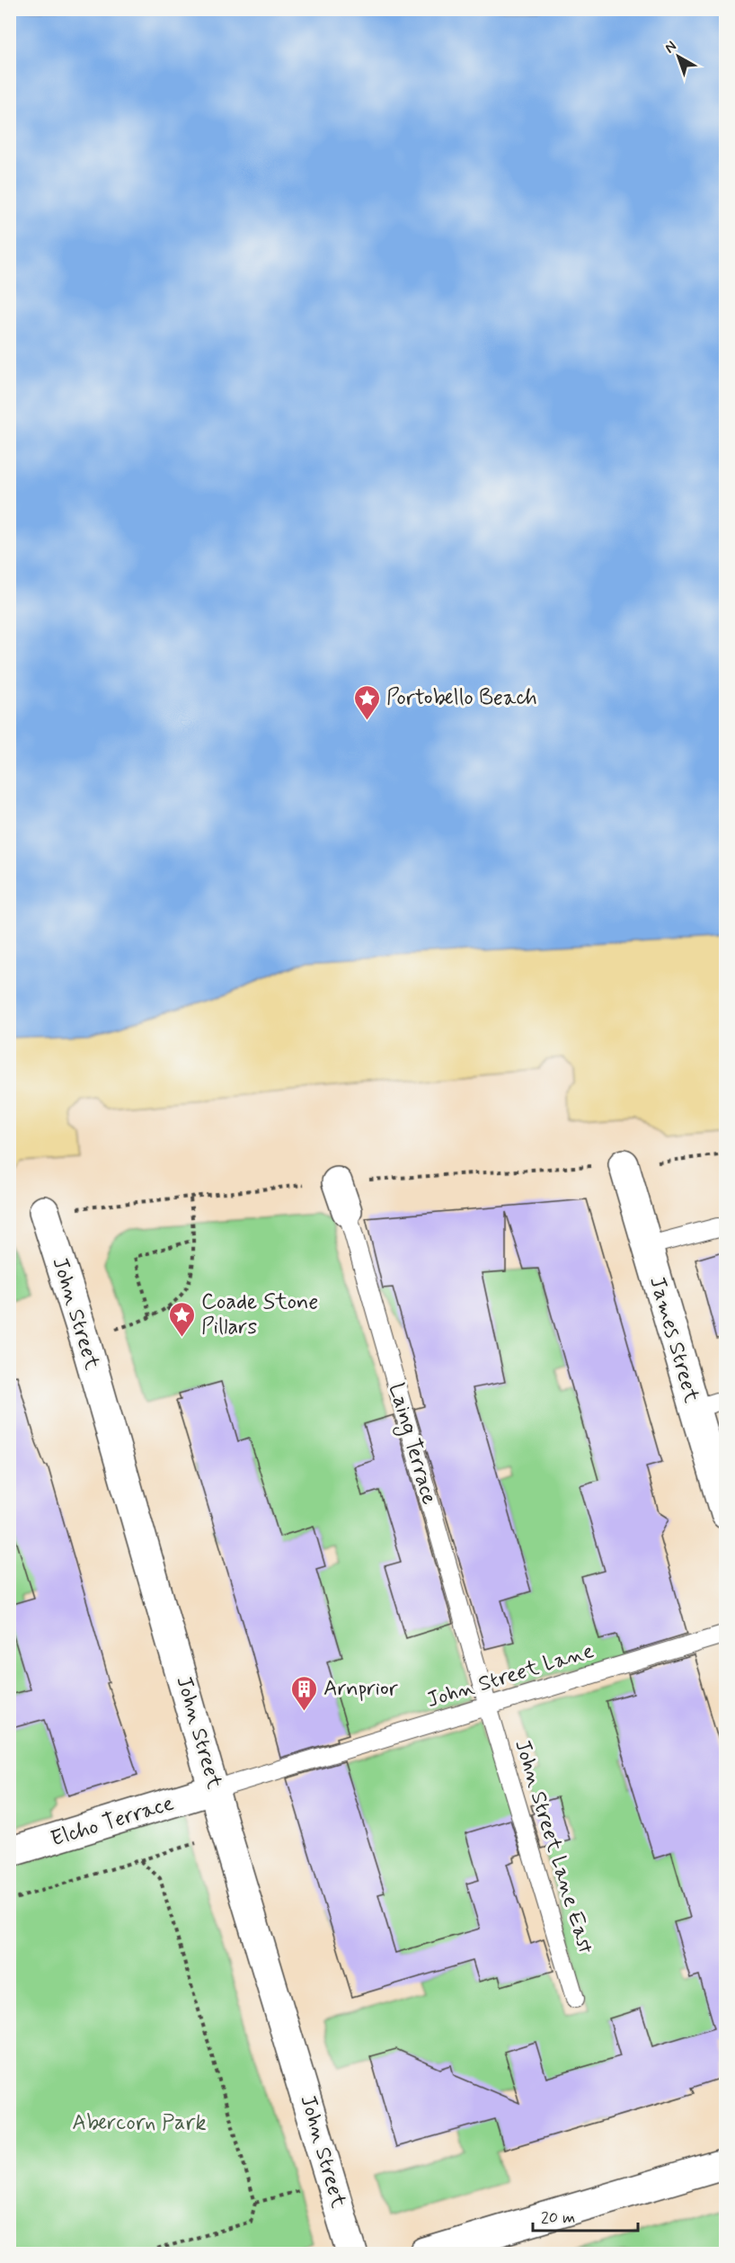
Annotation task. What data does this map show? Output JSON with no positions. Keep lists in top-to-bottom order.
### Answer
{
  "streets": {
    "street": [
      "John Street",
      "James Street",
      "Laing Terrace",
      "Elcho Terrace"
    ],
    "lane": ["John Street Lane", "John Street Lane East"]
  },
  "crossings": [
    ["John Street", "John Street Lane"],
    ["John Street", "Elcho Terrace"],
    ["Laing Terrace", "John Street Lane"],
    ["Laing Terrace", "John Street Lane East"],
    ["John Street Lane", "Elcho Terrace"],
    ["John Street Lane", "John Street Lane East"]
  ],
  "parks": ["Abercorn Park"],
  "places": {
    "place": ["Portobello Beach", "Coade Stone Pillars"],
    "building": ["Arnprior"]
  },
  "scale_bar": "20 m",
  "north": "top left"
}
